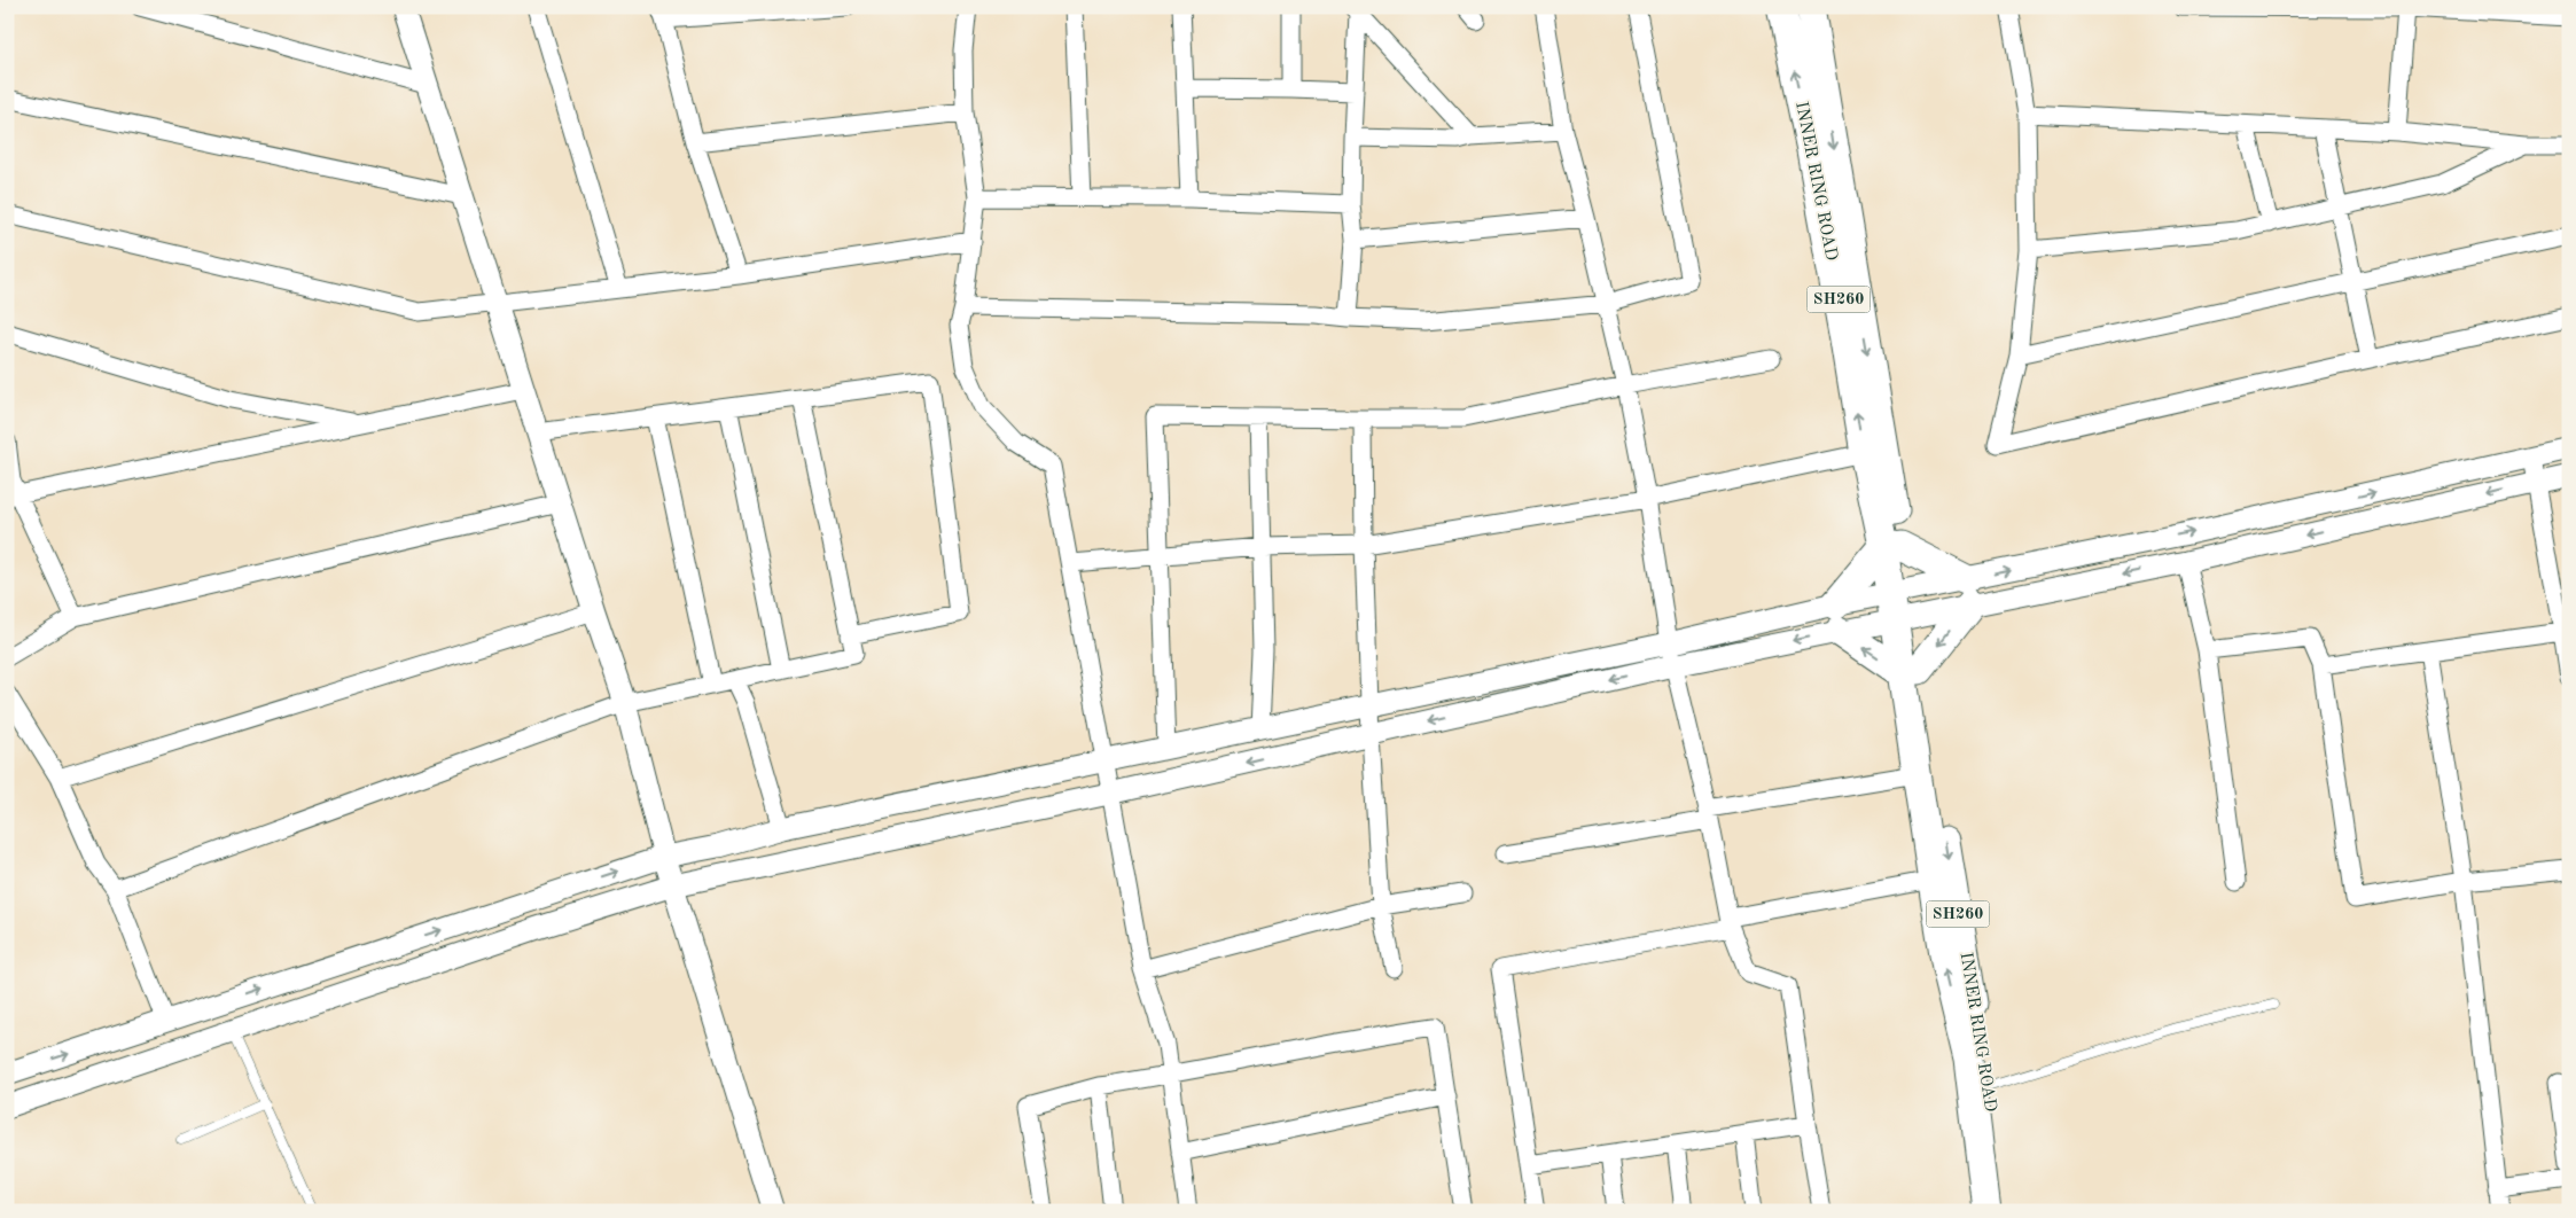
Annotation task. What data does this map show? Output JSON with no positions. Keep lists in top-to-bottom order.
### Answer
{
  "streets": {
    "highway": ["INNER RING ROAD", "SH260"]
  }
}
